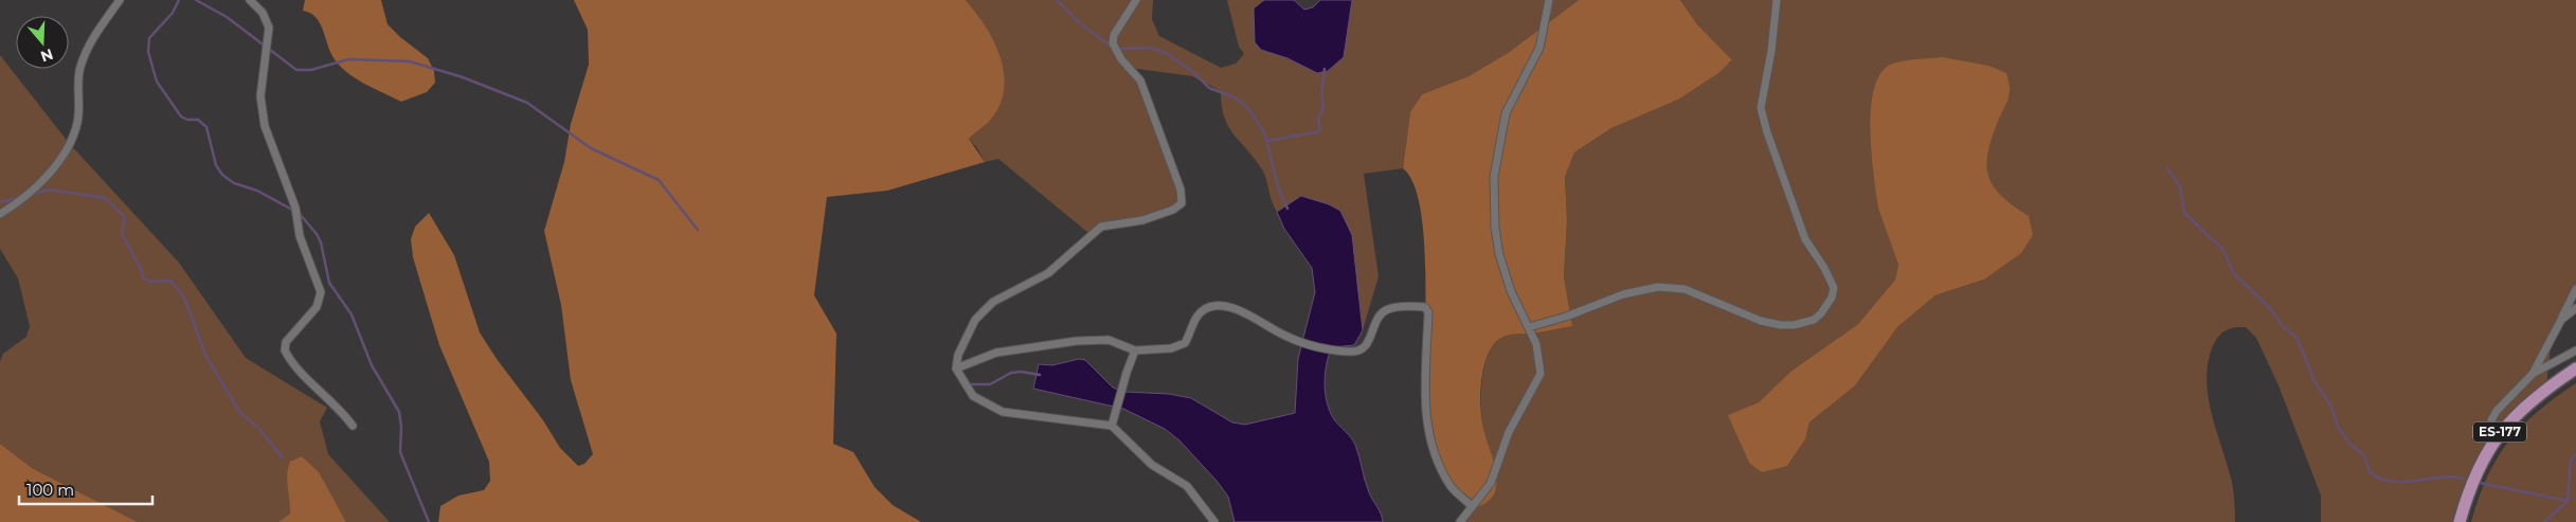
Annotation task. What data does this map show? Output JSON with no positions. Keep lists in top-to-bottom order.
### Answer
{
  "streets": {
    "main road": ["ES-177"]
  },
  "scale_bar": "100 m",
  "north": "bottom"
}
